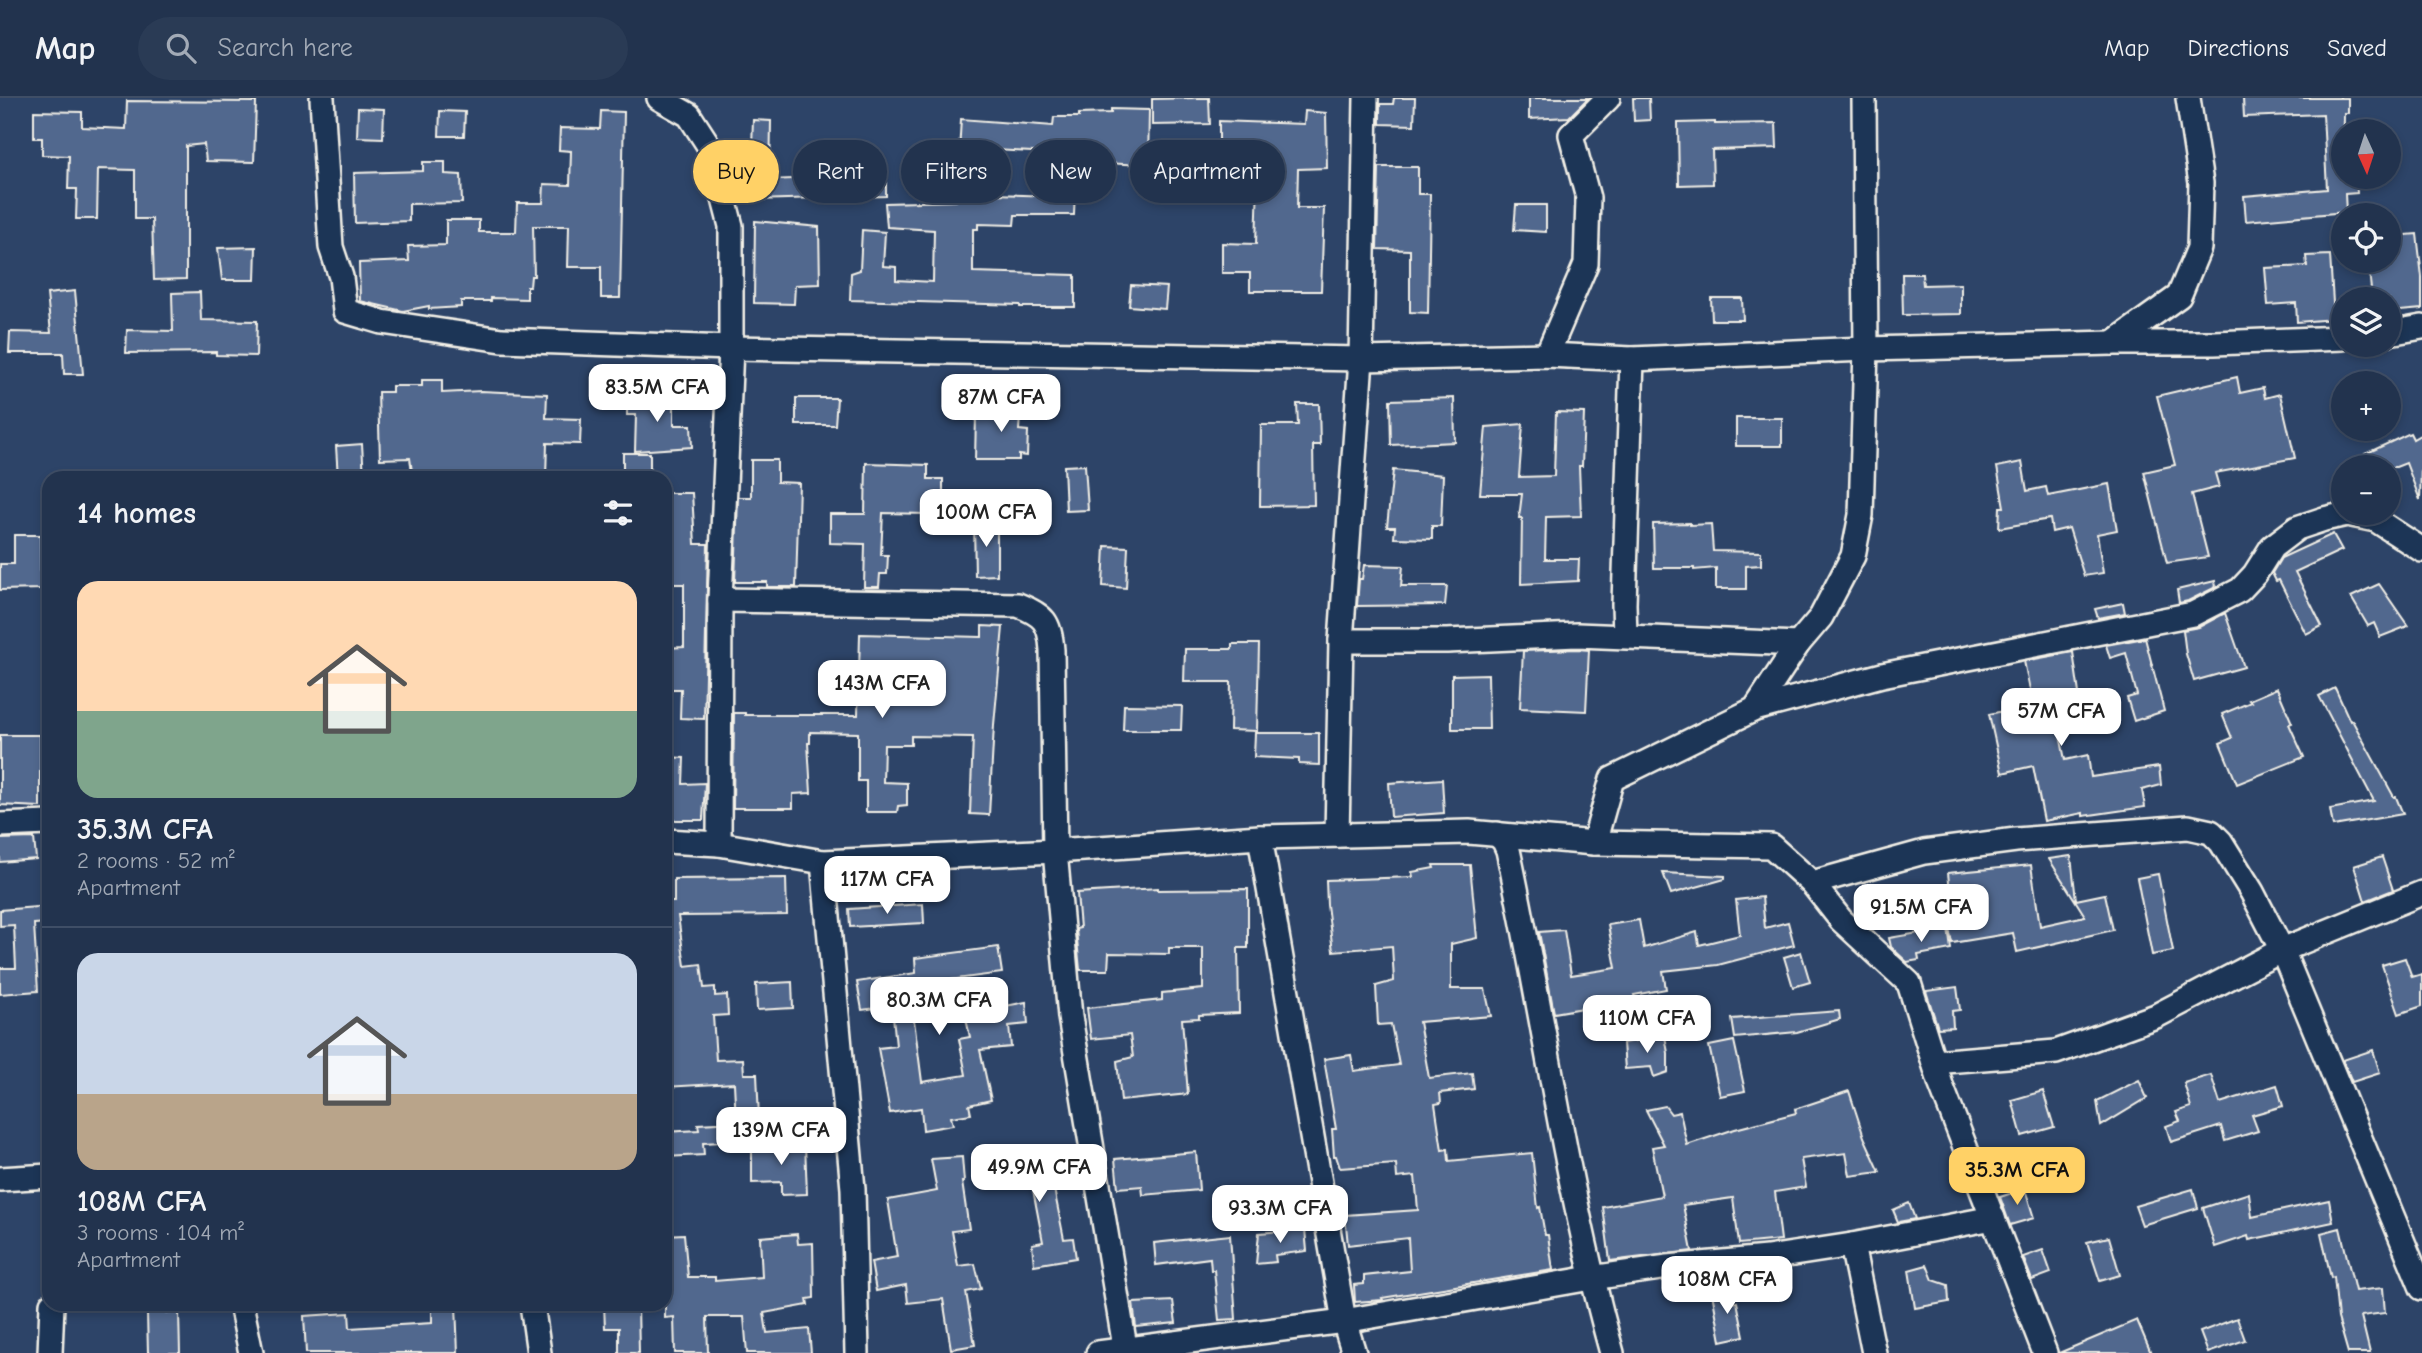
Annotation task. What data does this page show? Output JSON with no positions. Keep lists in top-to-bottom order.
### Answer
{
  "north": "bottom",
  "page": {
    "header": "Map",
    "search": "Search here",
    "nav": ["Map", "Directions", "Saved"],
    "map_buttons": ["+", "−"],
    "chip": [
      "Buy",
      "Rent",
      "Filters",
      "New",
      "Apartment"
    ],
    "price": [
      "83.5M CFA",
      "87M CFA",
      "100M CFA",
      "143M CFA",
      "57M CFA",
      "117M CFA",
      "91.5M CFA",
      "80.3M CFA",
      "110M CFA",
      "139M CFA",
      "49.9M CFA",
      "35.3M CFA",
      "93.3M CFA",
      "108M CFA"
    ],
    "heading": "14 homes",
    "list": [
      {
        "name": "35.3M CFA",
        "note": "2 rooms · 52 m² · Apartment"
      },
      {
        "name": "108M CFA",
        "note": "3 rooms · 104 m² · Apartment"
      }
    ]
  }
}
